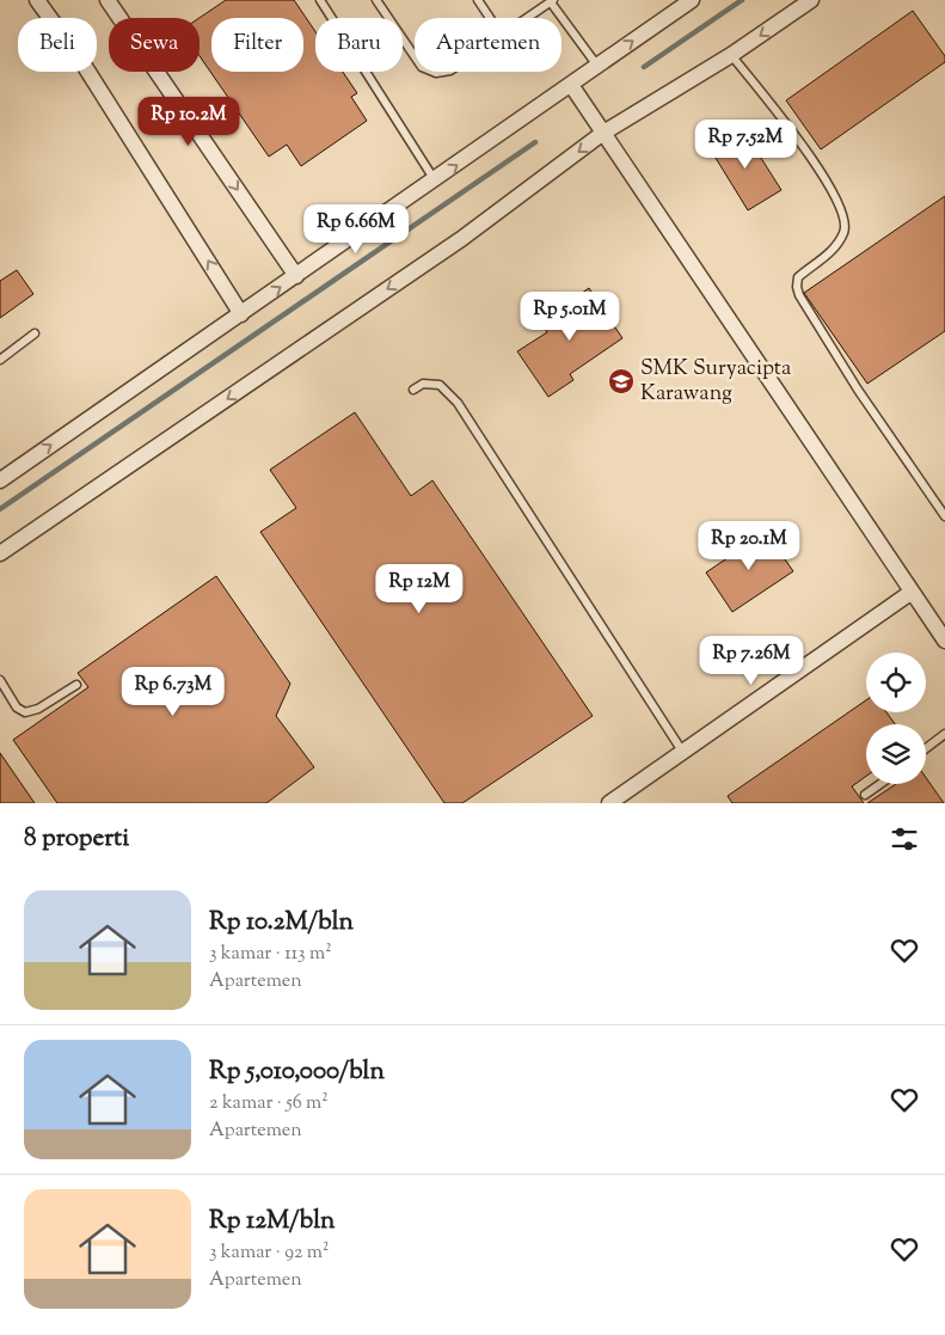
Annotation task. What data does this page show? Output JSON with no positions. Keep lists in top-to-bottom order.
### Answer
{
  "places": {
    "school or university": ["SMK Suryacipta Karawang"]
  },
  "page": {
    "chip": [
      "Beli",
      "Sewa",
      "Filter",
      "Baru",
      "Apartemen"
    ],
    "price": [
      "Rp 10.2M",
      "Rp 7.52M",
      "Rp 6.66M",
      "Rp 5.01M",
      "Rp 20.1M",
      "Rp 12M",
      "Rp 7.26M",
      "Rp 6.73M"
    ],
    "heading": "8 properti",
    "list": [
      {
        "name": "Rp 10.2M/bln",
        "note": "3 kamar · 113 m² · Apartemen"
      },
      {
        "name": "Rp 5,010,000/bln",
        "note": "2 kamar · 56 m² · Apartemen"
      },
      {
        "name": "Rp 12M/bln",
        "note": "3 kamar · 92 m² · Apartemen"
      }
    ]
  }
}
